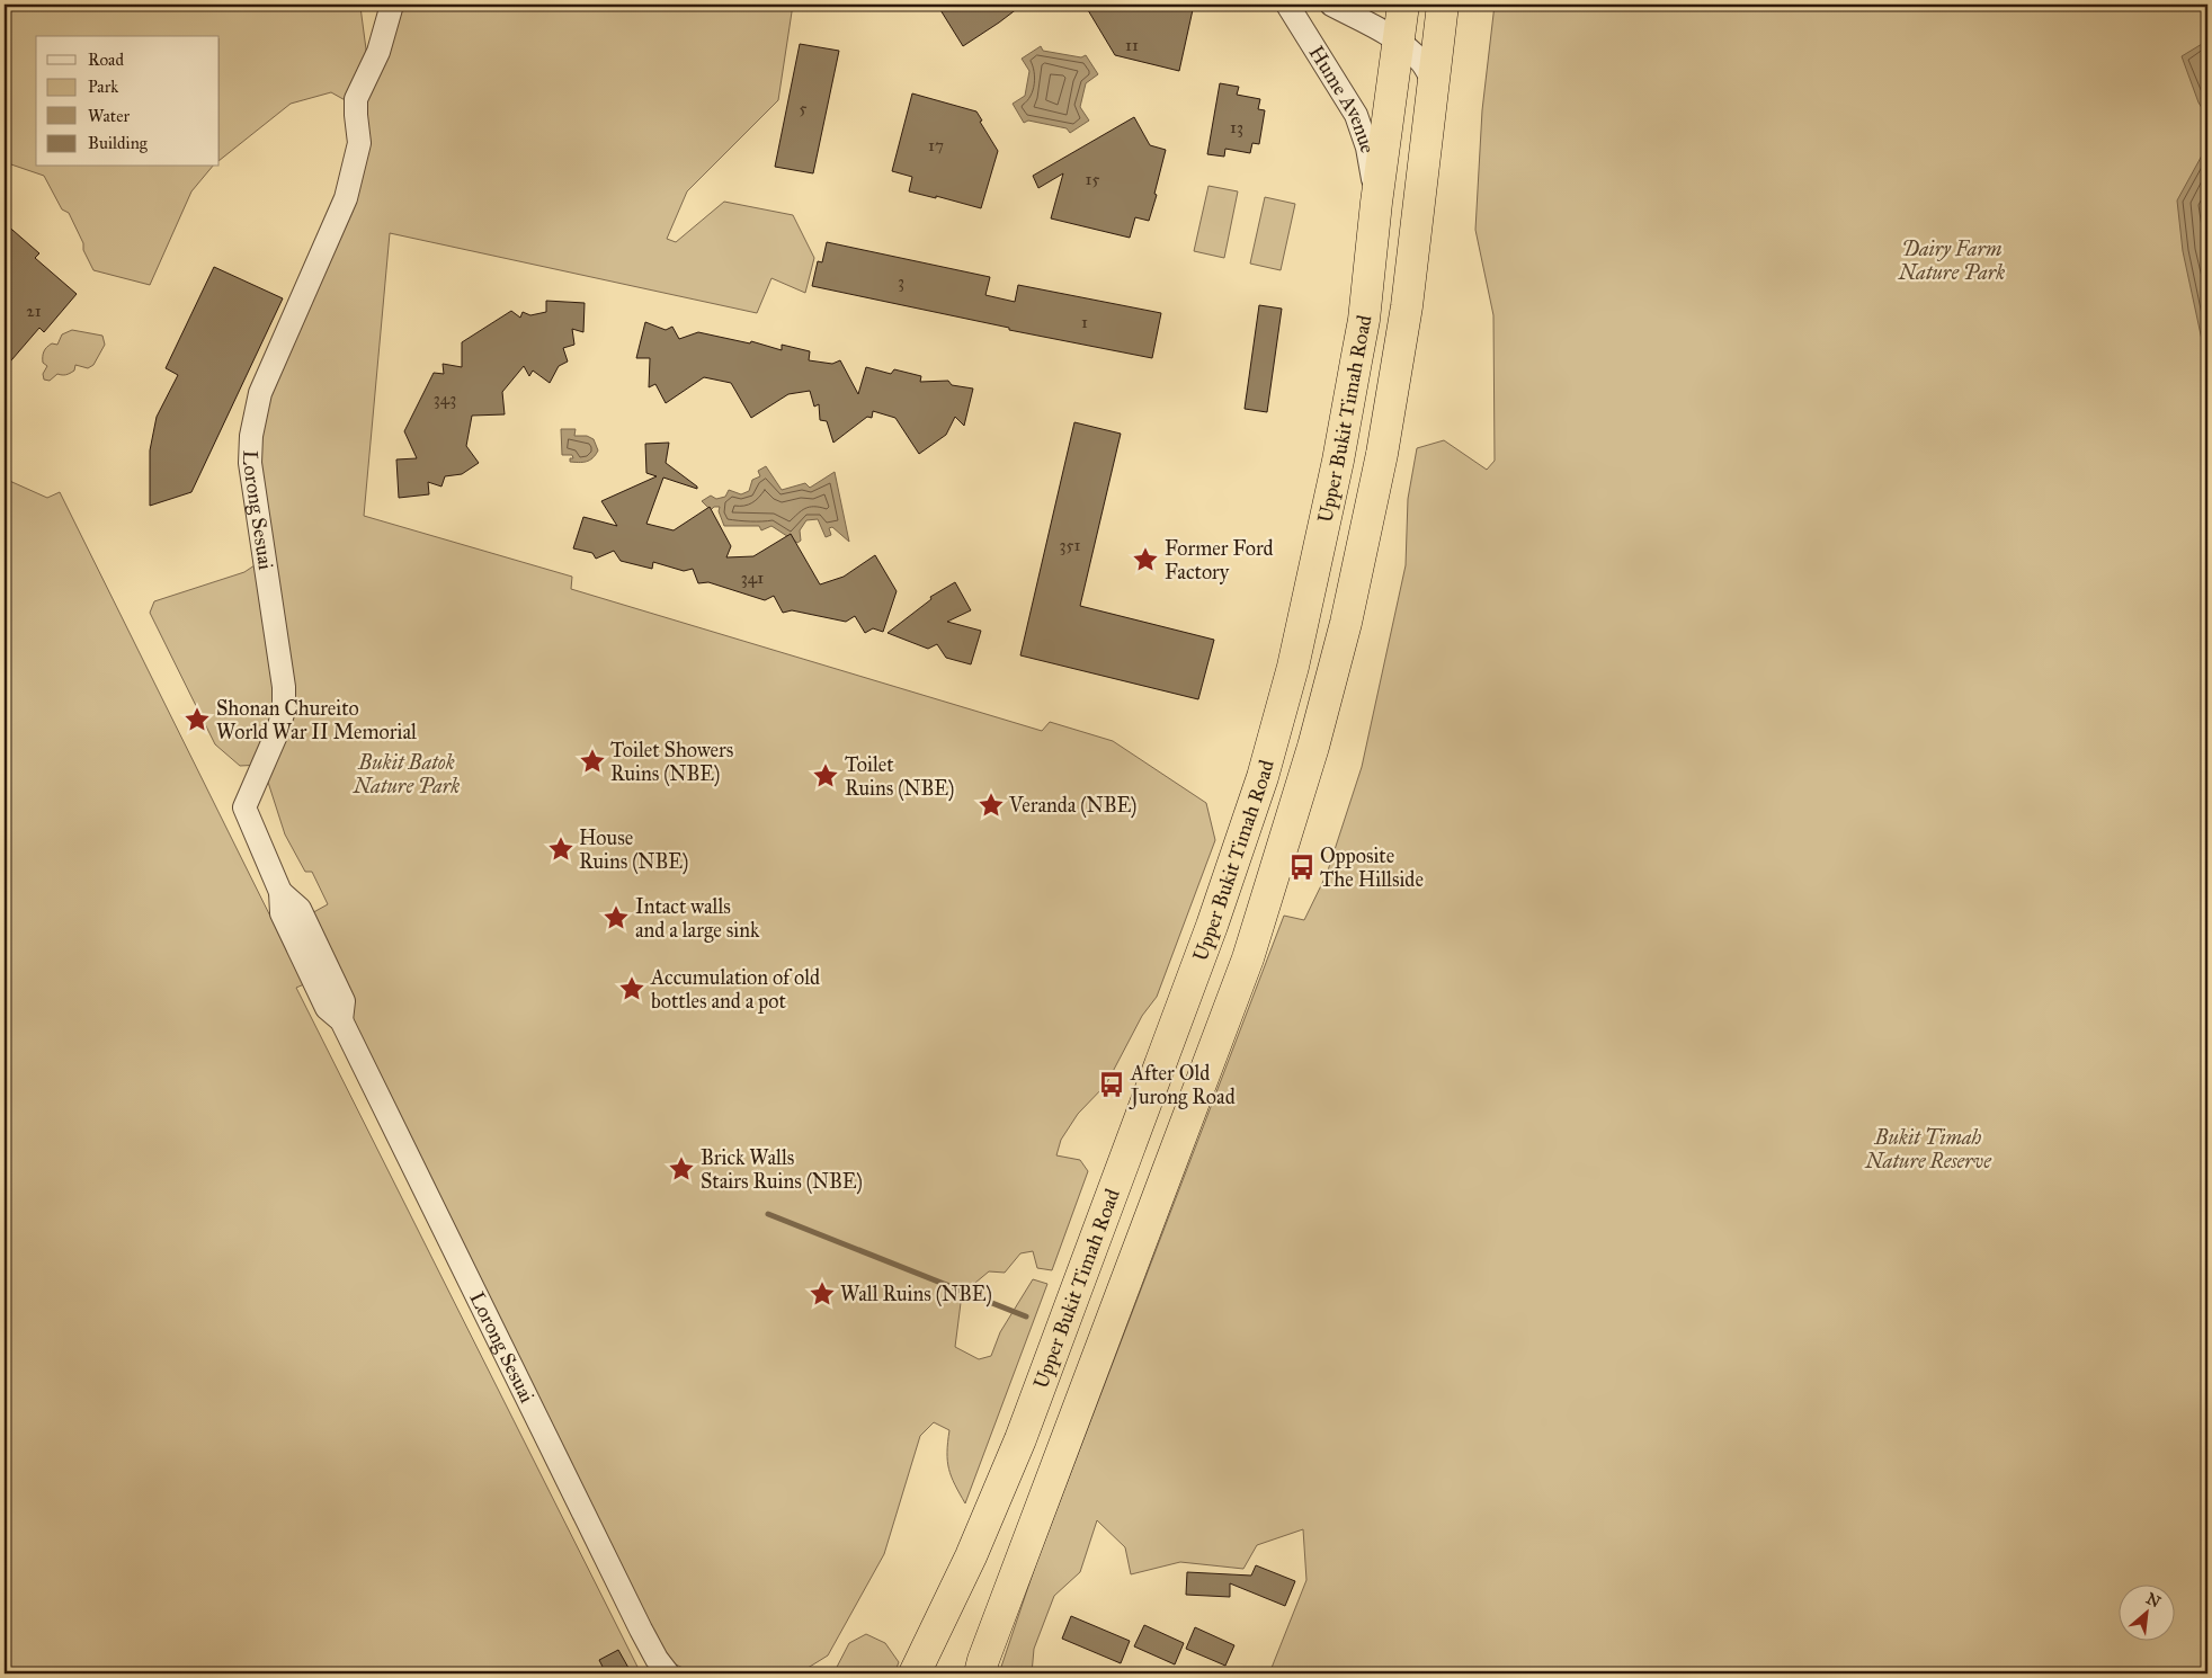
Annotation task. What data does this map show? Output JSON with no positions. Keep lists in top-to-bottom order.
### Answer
{
  "streets": {
    "highway": ["Upper Bukit Timah Road"],
    "street": ["Hume Avenue", "Lorong Sesuai"]
  },
  "crossings": [
    ["Hume Avenue", "Upper Bukit Timah Road"]
  ],
  "parks": ["Dairy Farm Nature Park", "Bukit Batok Nature Park", "Bukit Timah Nature Reserve"],
  "places": {
    "place": [
      "Former Ford Factory",
      "Shonan Chureito World War II Memorial",
      "Toilet Showers Ruins (NBE)",
      "Toilet Ruins (NBE)",
      "Veranda (NBE)",
      "House Ruins (NBE)",
      "Intact walls and a large sink",
      "Accumulation of old bottles and a pot",
      "Brick Walls Stairs Ruins (NBE)",
      "Wall Ruins (NBE)"
    ],
    "bus stop": ["Opposite The Hillside", "After Old Jurong Road"]
  },
  "house_numbers": [
    "11",
    "5",
    "13",
    "17",
    "15",
    "3",
    "21",
    "1",
    "343",
    "351",
    "341"
  ],
  "legend": [
    "Road",
    "Park",
    "Water",
    "Building"
  ],
  "north": "top right"
}
